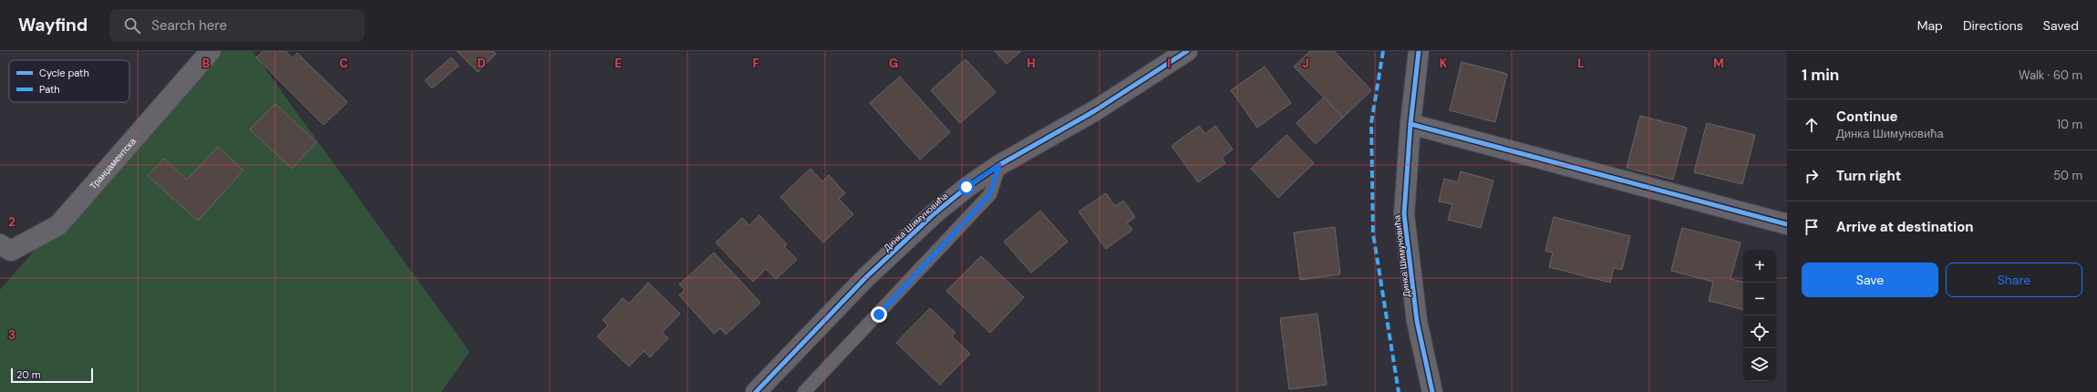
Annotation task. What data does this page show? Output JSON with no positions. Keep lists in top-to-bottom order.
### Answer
{
  "streets": {
    "street": ["Транџаментска", "Динка Шимуновића"]
  },
  "legend": ["Cycle path", "Path"],
  "scale_bar": "20 m",
  "page": {
    "header": "Wayfind",
    "search": "Search here",
    "nav": ["Map", "Directions", "Saved"],
    "heading": ["1 min", "Walk · 60 m"],
    "list": [
      ["Continue", "Динка Шимуновића", "10 m"],
      ["Turn right", "50 m"],
      "Arrive at destination"
    ],
    "map_buttons": ["+", "−"],
    "buttons": ["Save", "Share"],
    "scale": "20 m"
  },
  "grid": {
    "columns": [
      "B",
      "C",
      "D",
      "E",
      "F",
      "G",
      "H",
      "I",
      "J",
      "K",
      "L",
      "M"
    ],
    "rows": ["2", "3"]
  }
}
